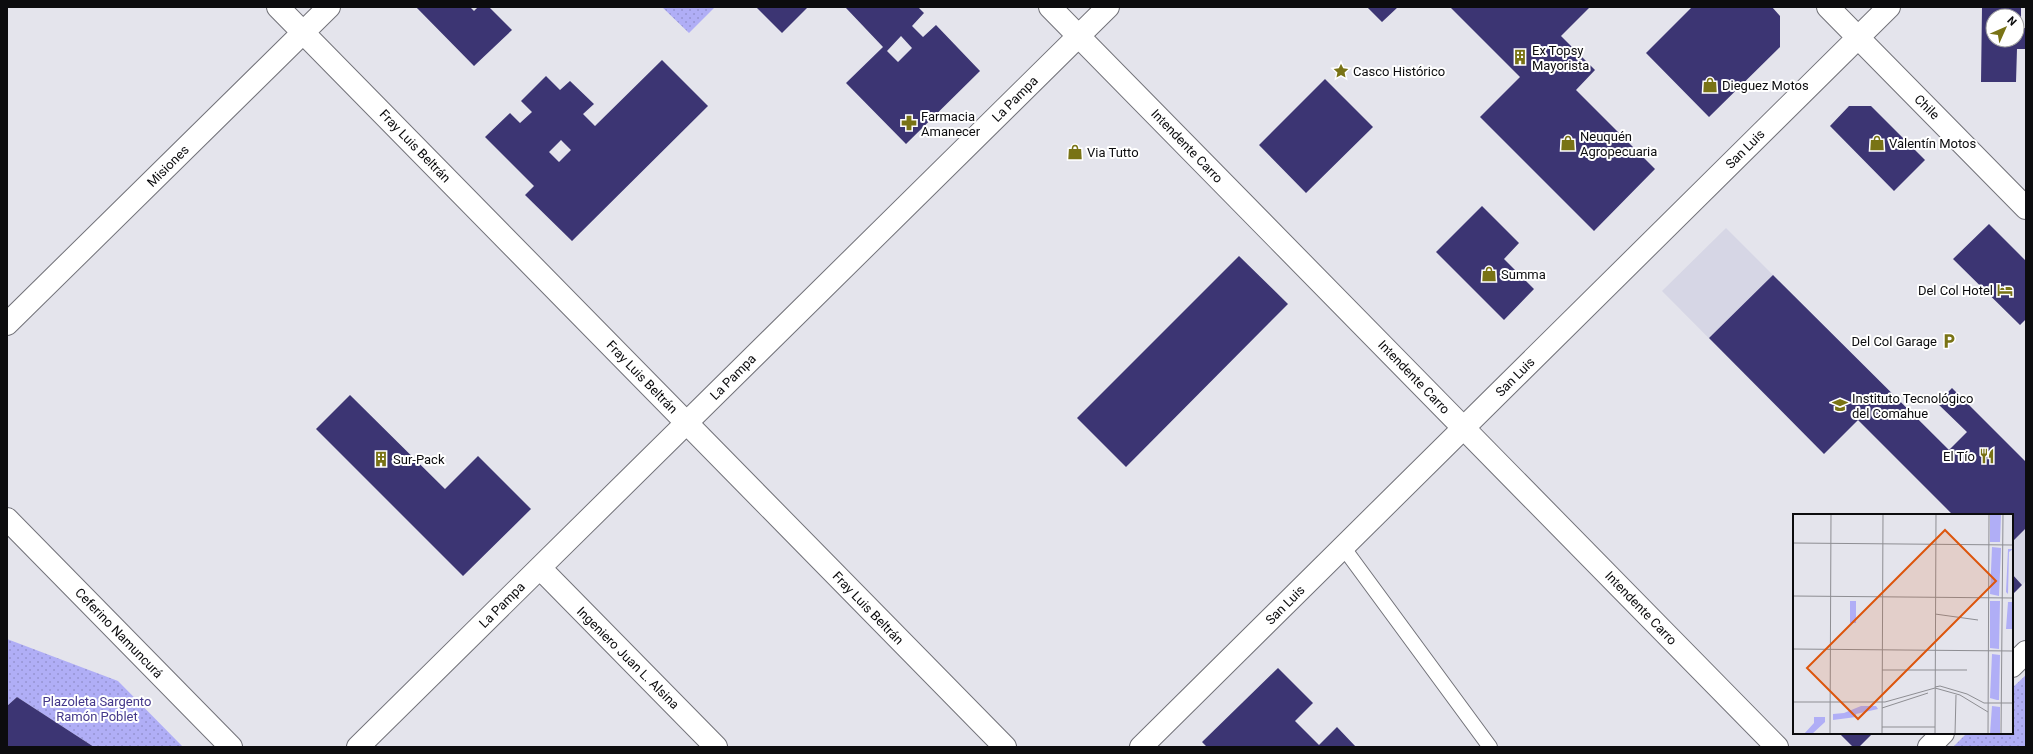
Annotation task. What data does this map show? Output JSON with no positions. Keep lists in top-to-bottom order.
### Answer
{
  "streets": {
    "street": [
      "La Pampa",
      "Chile",
      "Fray Luis Beltrán",
      "Intendente Carro",
      "San Luis",
      "Misiones",
      "Ceferino Namuncurá",
      "Ingeniero Juan L. Alsina"
    ]
  },
  "crossings": [
    ["La Pampa", "Fray Luis Beltrán"],
    ["La Pampa", "Intendente Carro"],
    ["La Pampa", "Ingeniero Juan L. Alsina"],
    ["Chile", "San Luis"],
    ["Fray Luis Beltrán", "Misiones"],
    ["Intendente Carro", "San Luis"]
  ],
  "parks": ["Plazoleta Sargento Ramón Poblet"],
  "places": {
    "building": ["Ex Topsy Mayorista", "Sur-Pack"],
    "place": ["Casco Histórico"],
    "shop": [
      "Dieguez Motos",
      "Neuquén Agropecuaria",
      "Valentín Motos",
      "Via Tutto",
      "Summa"
    ],
    "pharmacy": ["Farmacia Amanecer"],
    "hotel": ["Del Col Hotel"],
    "parking": ["Del Col Garage"],
    "school or university": ["Instituto Tecnológico del Comahue"],
    "restaurant": ["El Tío"]
  },
  "north": "top right"
}
